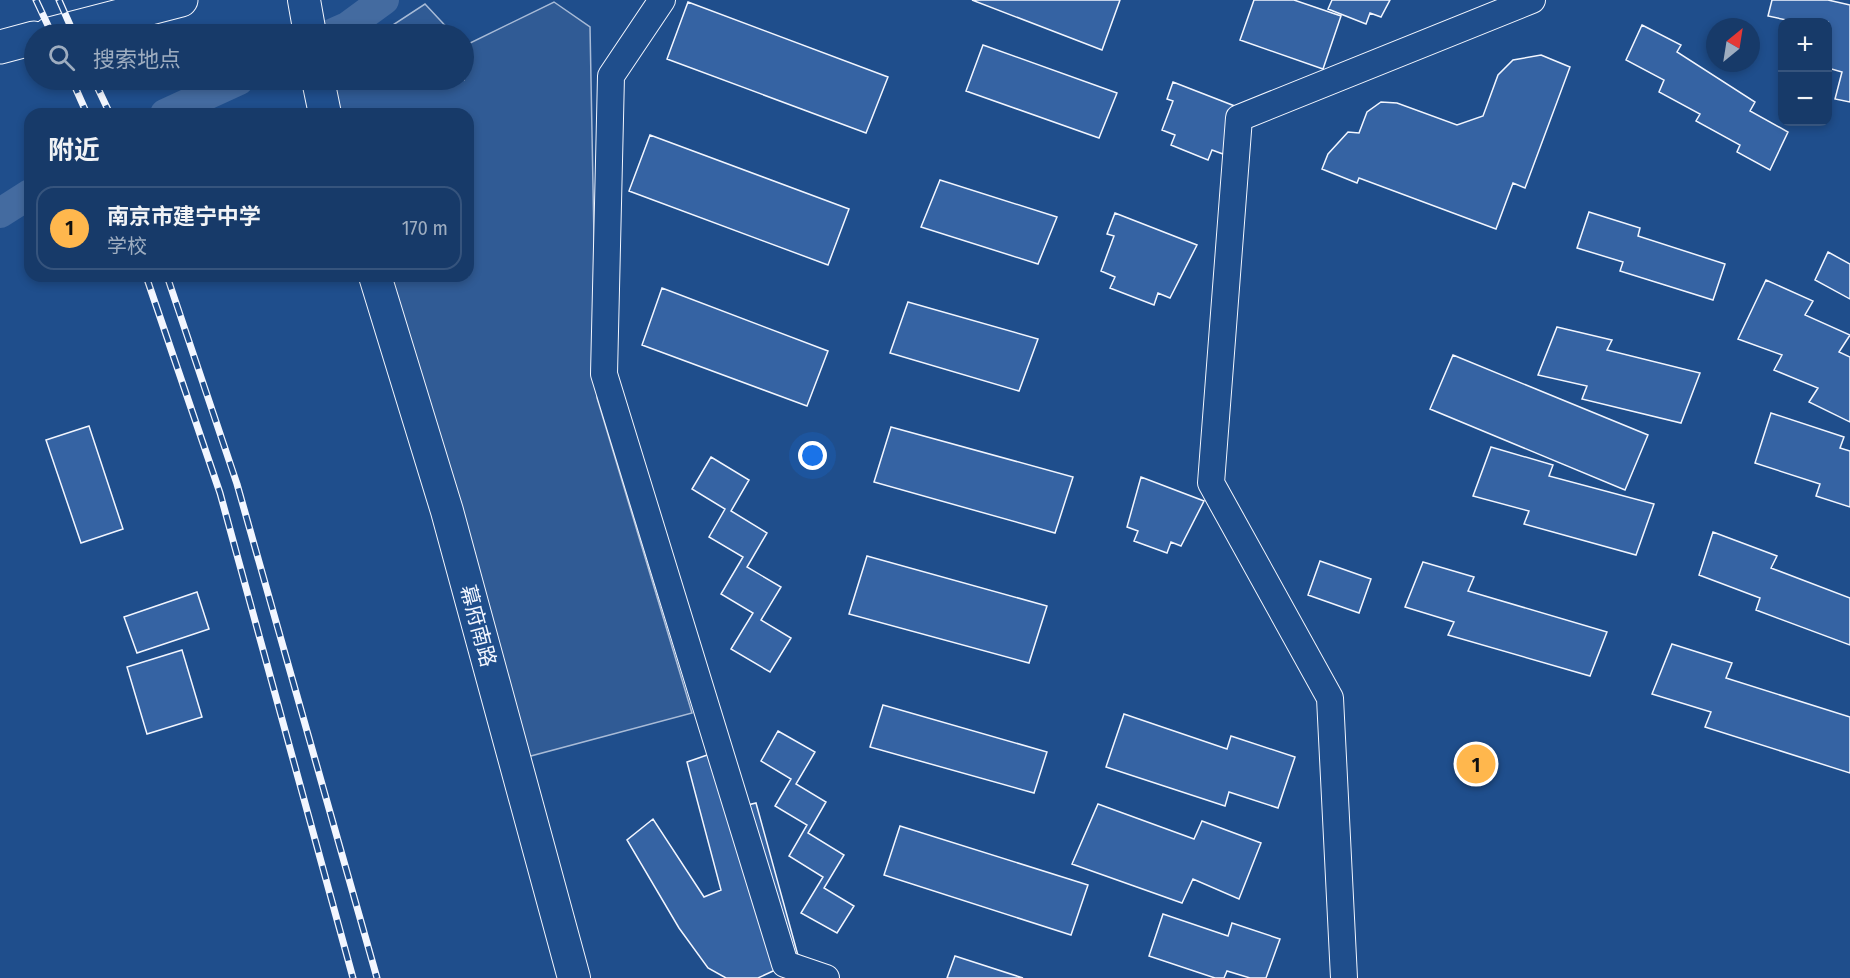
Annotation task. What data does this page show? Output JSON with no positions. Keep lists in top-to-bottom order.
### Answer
{
  "streets": {
    "street": ["幕府南路"]
  },
  "north": "top right",
  "page": {
    "map_buttons": ["+", "−"],
    "search": "搜索地点",
    "heading": "附近",
    "list": [
      {
        "mark": "1",
        "name": "南京市建宁中学",
        "note": "学校",
        "value": "170 m"
      }
    ],
    "pins": "1"
  }
}
